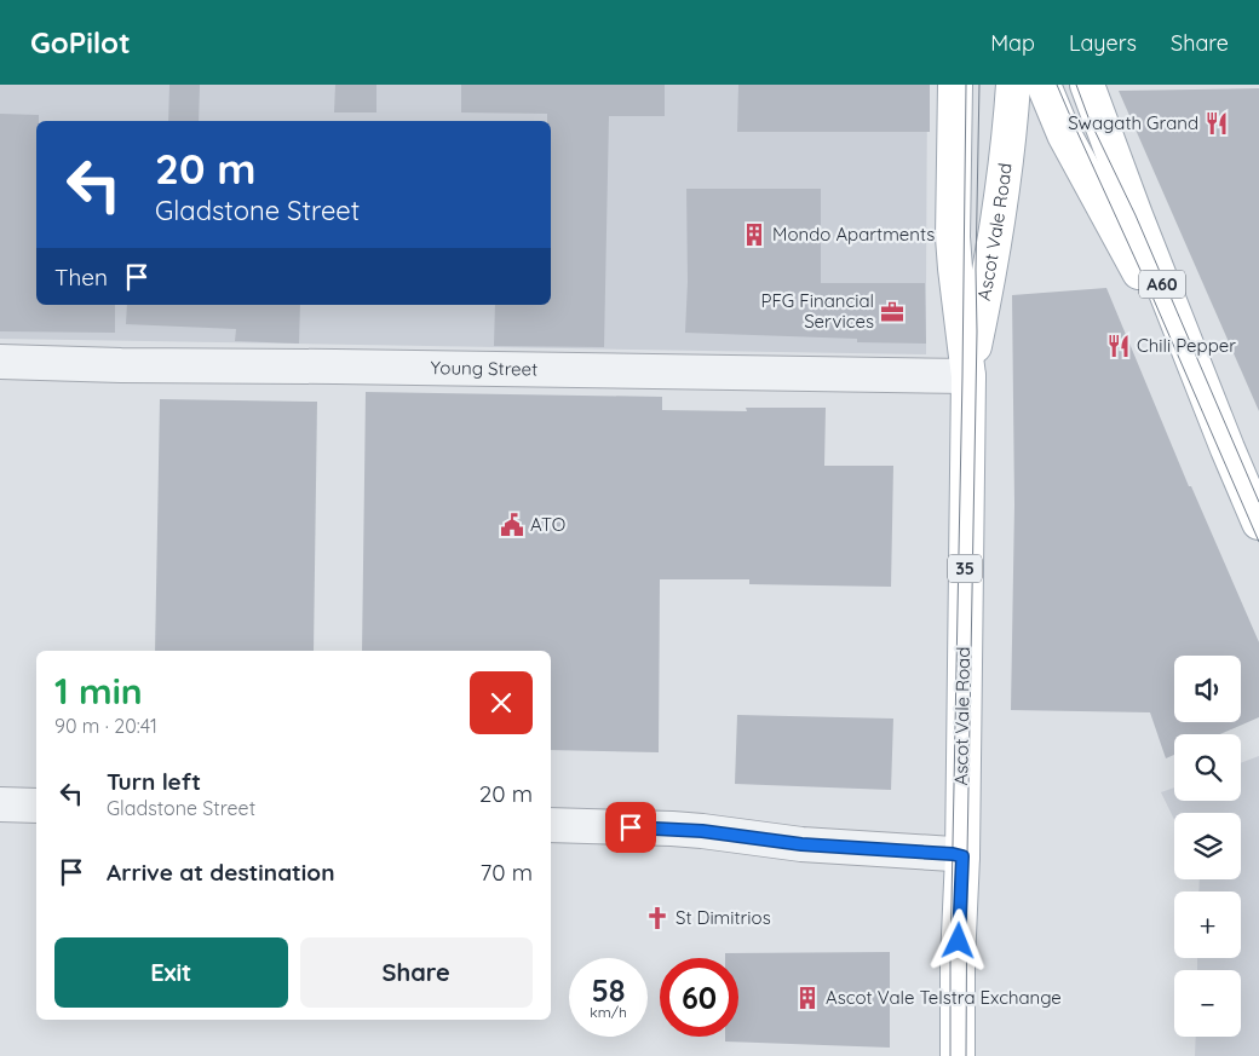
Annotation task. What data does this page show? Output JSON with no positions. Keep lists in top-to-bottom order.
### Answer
{
  "streets": {
    "main road": ["Ascot Vale Road", "A60", "35"],
    "street": ["Young Street"]
  },
  "crossings": [
    ["Ascot Vale Road", "Young Street"]
  ],
  "places": {
    "restaurant": ["Swagath Grand", "Chili Pepper"],
    "building": ["Mondo Apartments", "Ascot Vale Telstra Exchange"],
    "office": ["PFG Financial Services"],
    "public building": ["ATO"],
    "church": ["St Dimitrios"]
  },
  "page": {
    "header": "GoPilot",
    "nav": ["Map", "Layers", "Share"],
    "turn": ["20 m", "Gladstone Street"],
    "then": "Then",
    "heading": ["1 min", "90 m · 20:41"],
    "map_buttons": ["+", "−"],
    "list": [
      {
        "name": "Turn left",
        "note": "Gladstone Street",
        "value": "20 m"
      },
      {
        "name": "Arrive at destination",
        "value": "70 m"
      }
    ],
    "buttons": ["Exit", "Share"],
    "speed": "58 km/h",
    "limit": "60"
  }
}
